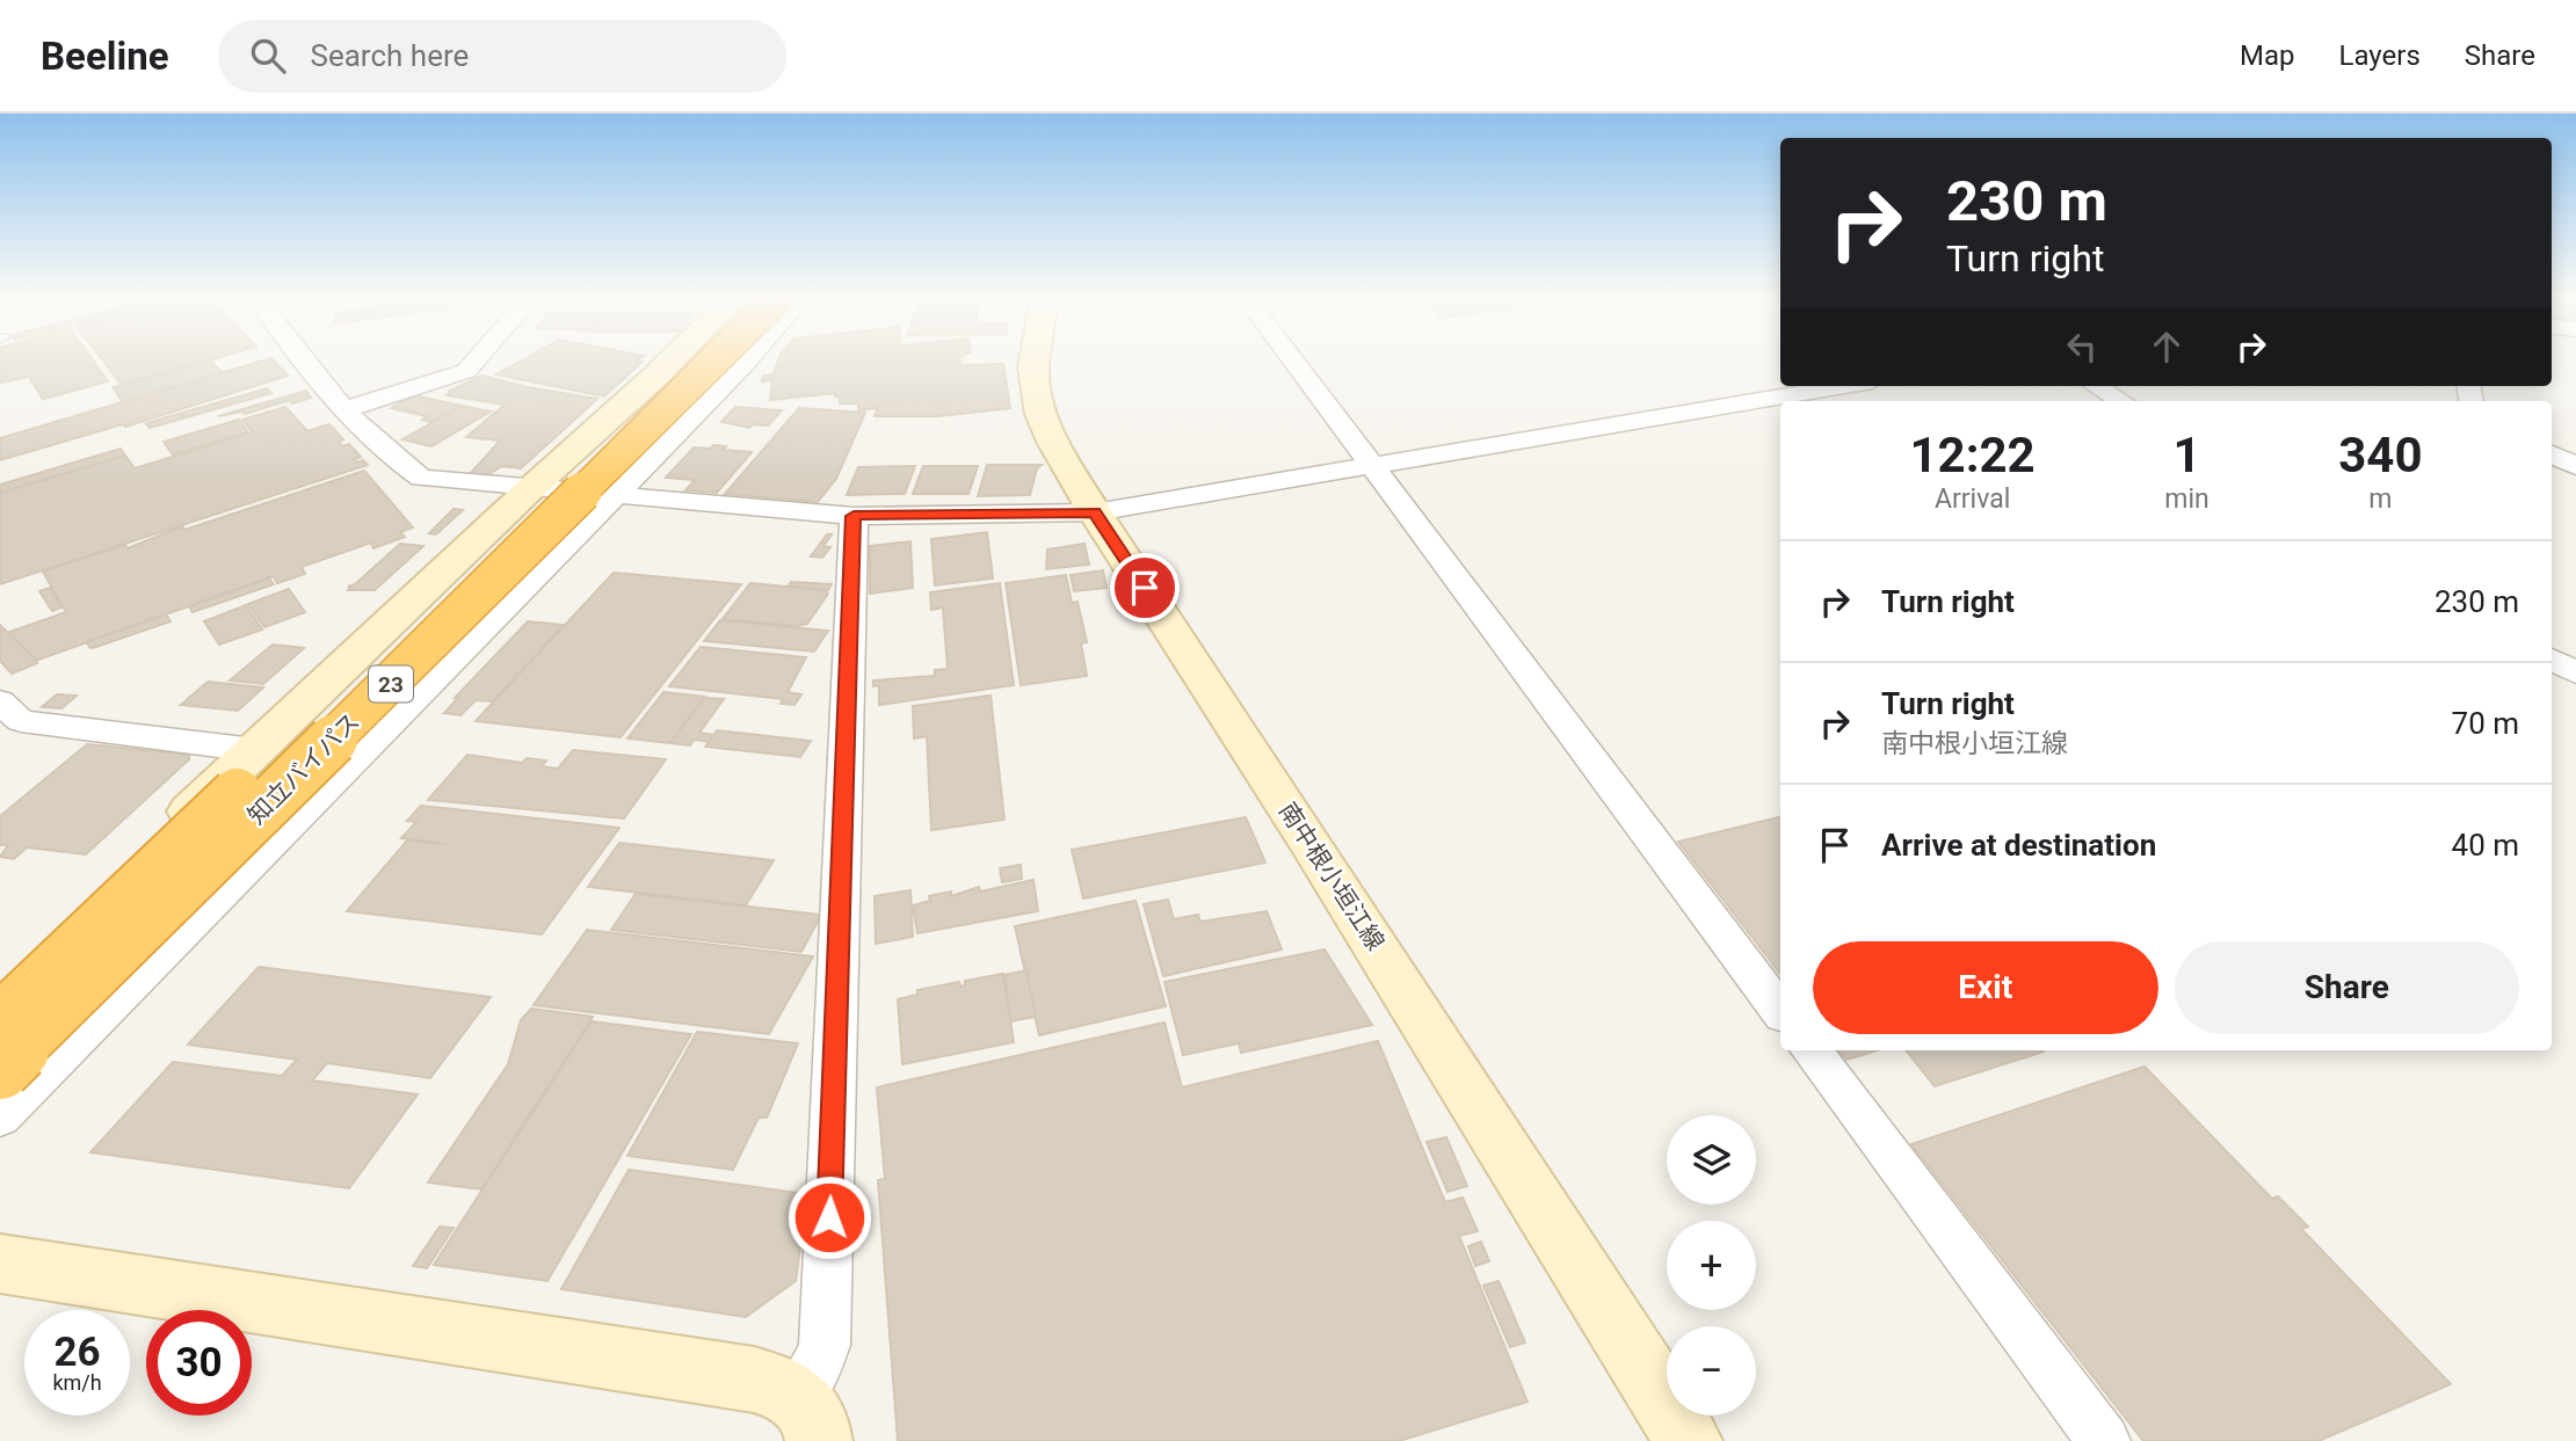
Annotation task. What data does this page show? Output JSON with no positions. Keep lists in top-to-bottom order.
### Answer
{
  "streets": {
    "highway": ["23", "知立バイパス"],
    "street": ["南中根小垣江線"]
  },
  "page": {
    "header": "Beeline",
    "search": "Search here",
    "nav": ["Map", "Layers", "Share"],
    "turn": ["230 m", "Turn right"],
    "eta": [
      "12:22",
      "Arrival",
      "1",
      "min",
      "340",
      "m"
    ],
    "list": [
      {
        "name": "Turn right",
        "value": "230 m"
      },
      {
        "name": "Turn right",
        "note": "南中根小垣江線",
        "value": "70 m"
      },
      {
        "name": "Arrive at destination",
        "value": "40 m"
      }
    ],
    "buttons": ["Exit", "Share"],
    "map_buttons": ["+", "−"],
    "speed": "26 km/h",
    "limit": "30"
  }
}
